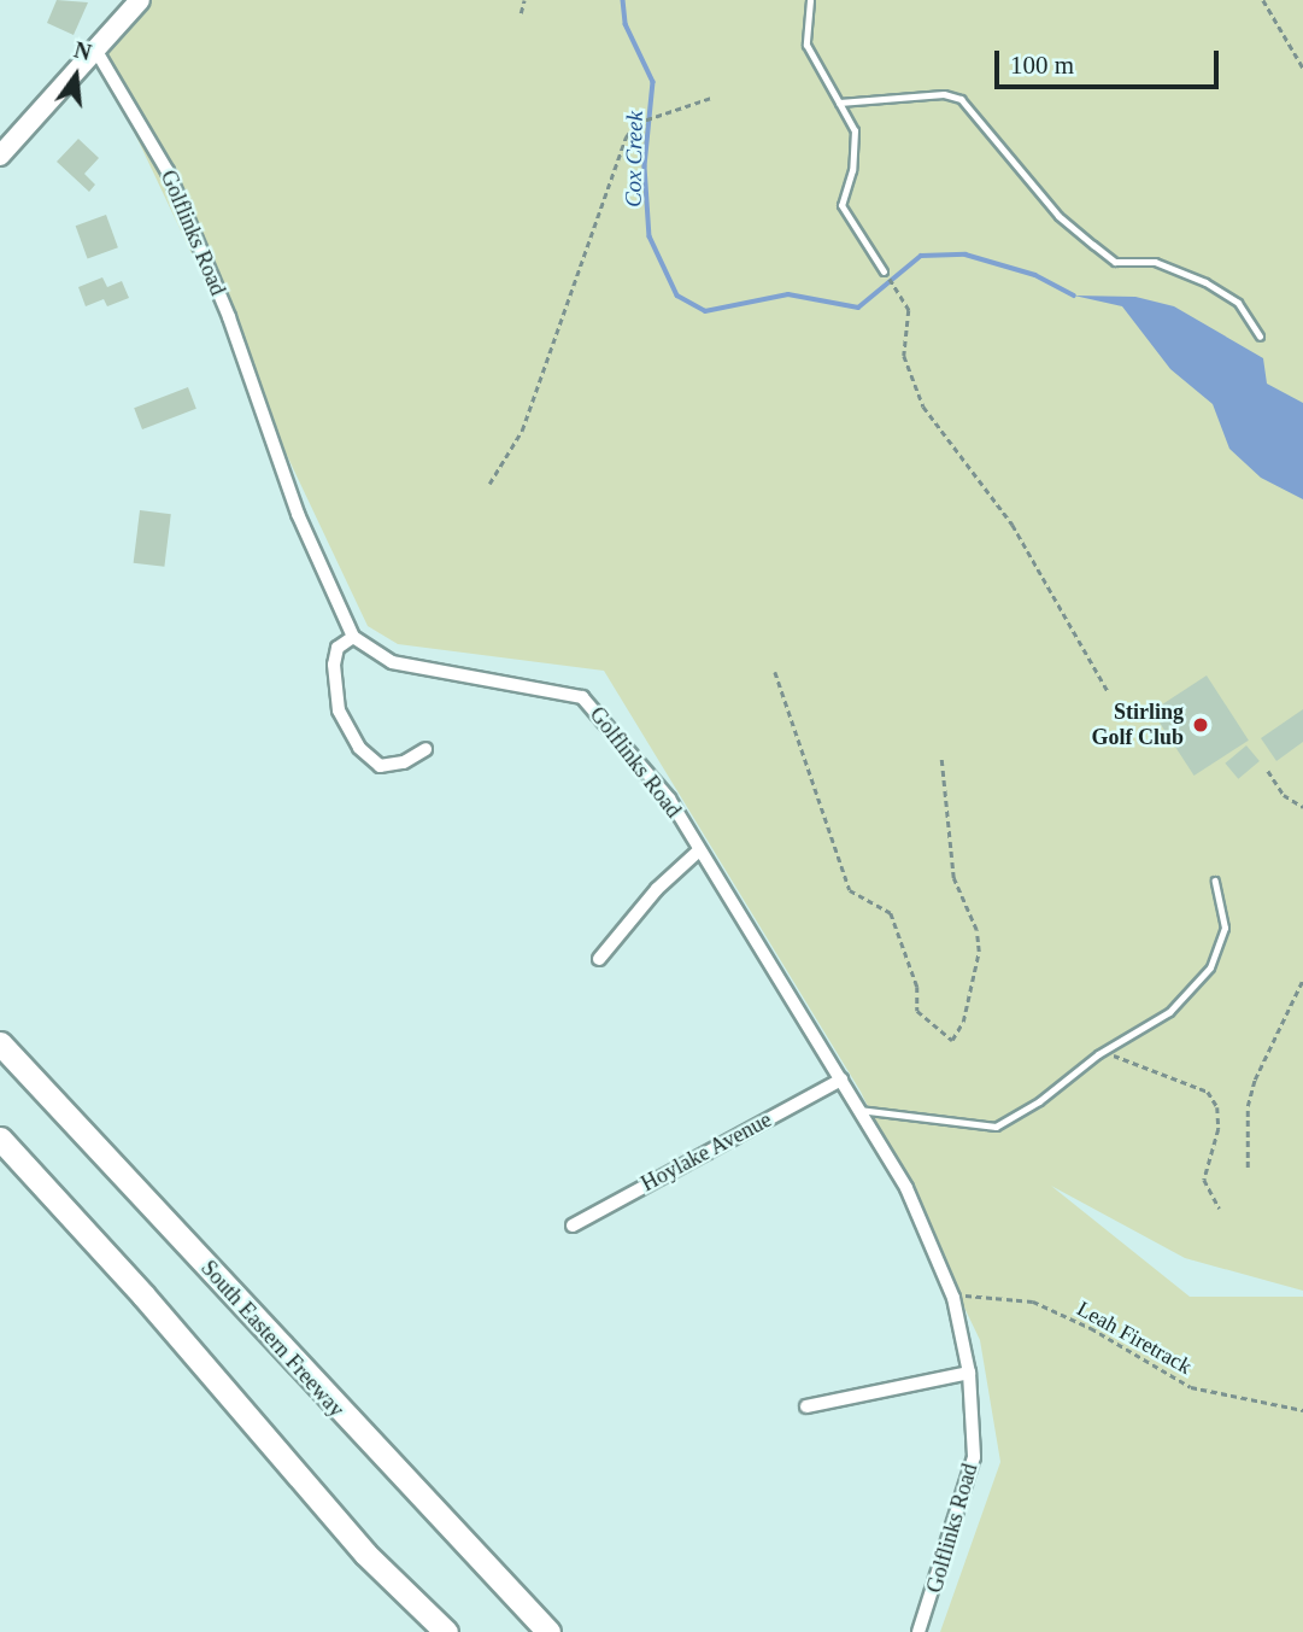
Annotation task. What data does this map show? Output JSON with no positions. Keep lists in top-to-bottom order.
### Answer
{
  "streets": {
    "highway": ["South Eastern Freeway"],
    "street": ["Golflinks Road", "Hoylake Avenue"],
    "path": ["Leah Firetrack"]
  },
  "crossings": [
    ["Golflinks Road", "Hoylake Avenue"],
    ["Golflinks Road", "Leah Firetrack"]
  ],
  "water": ["Cox Creek"],
  "places": ["Stirling Golf Club"],
  "scale_bar": "100 m",
  "north": "top"
}
